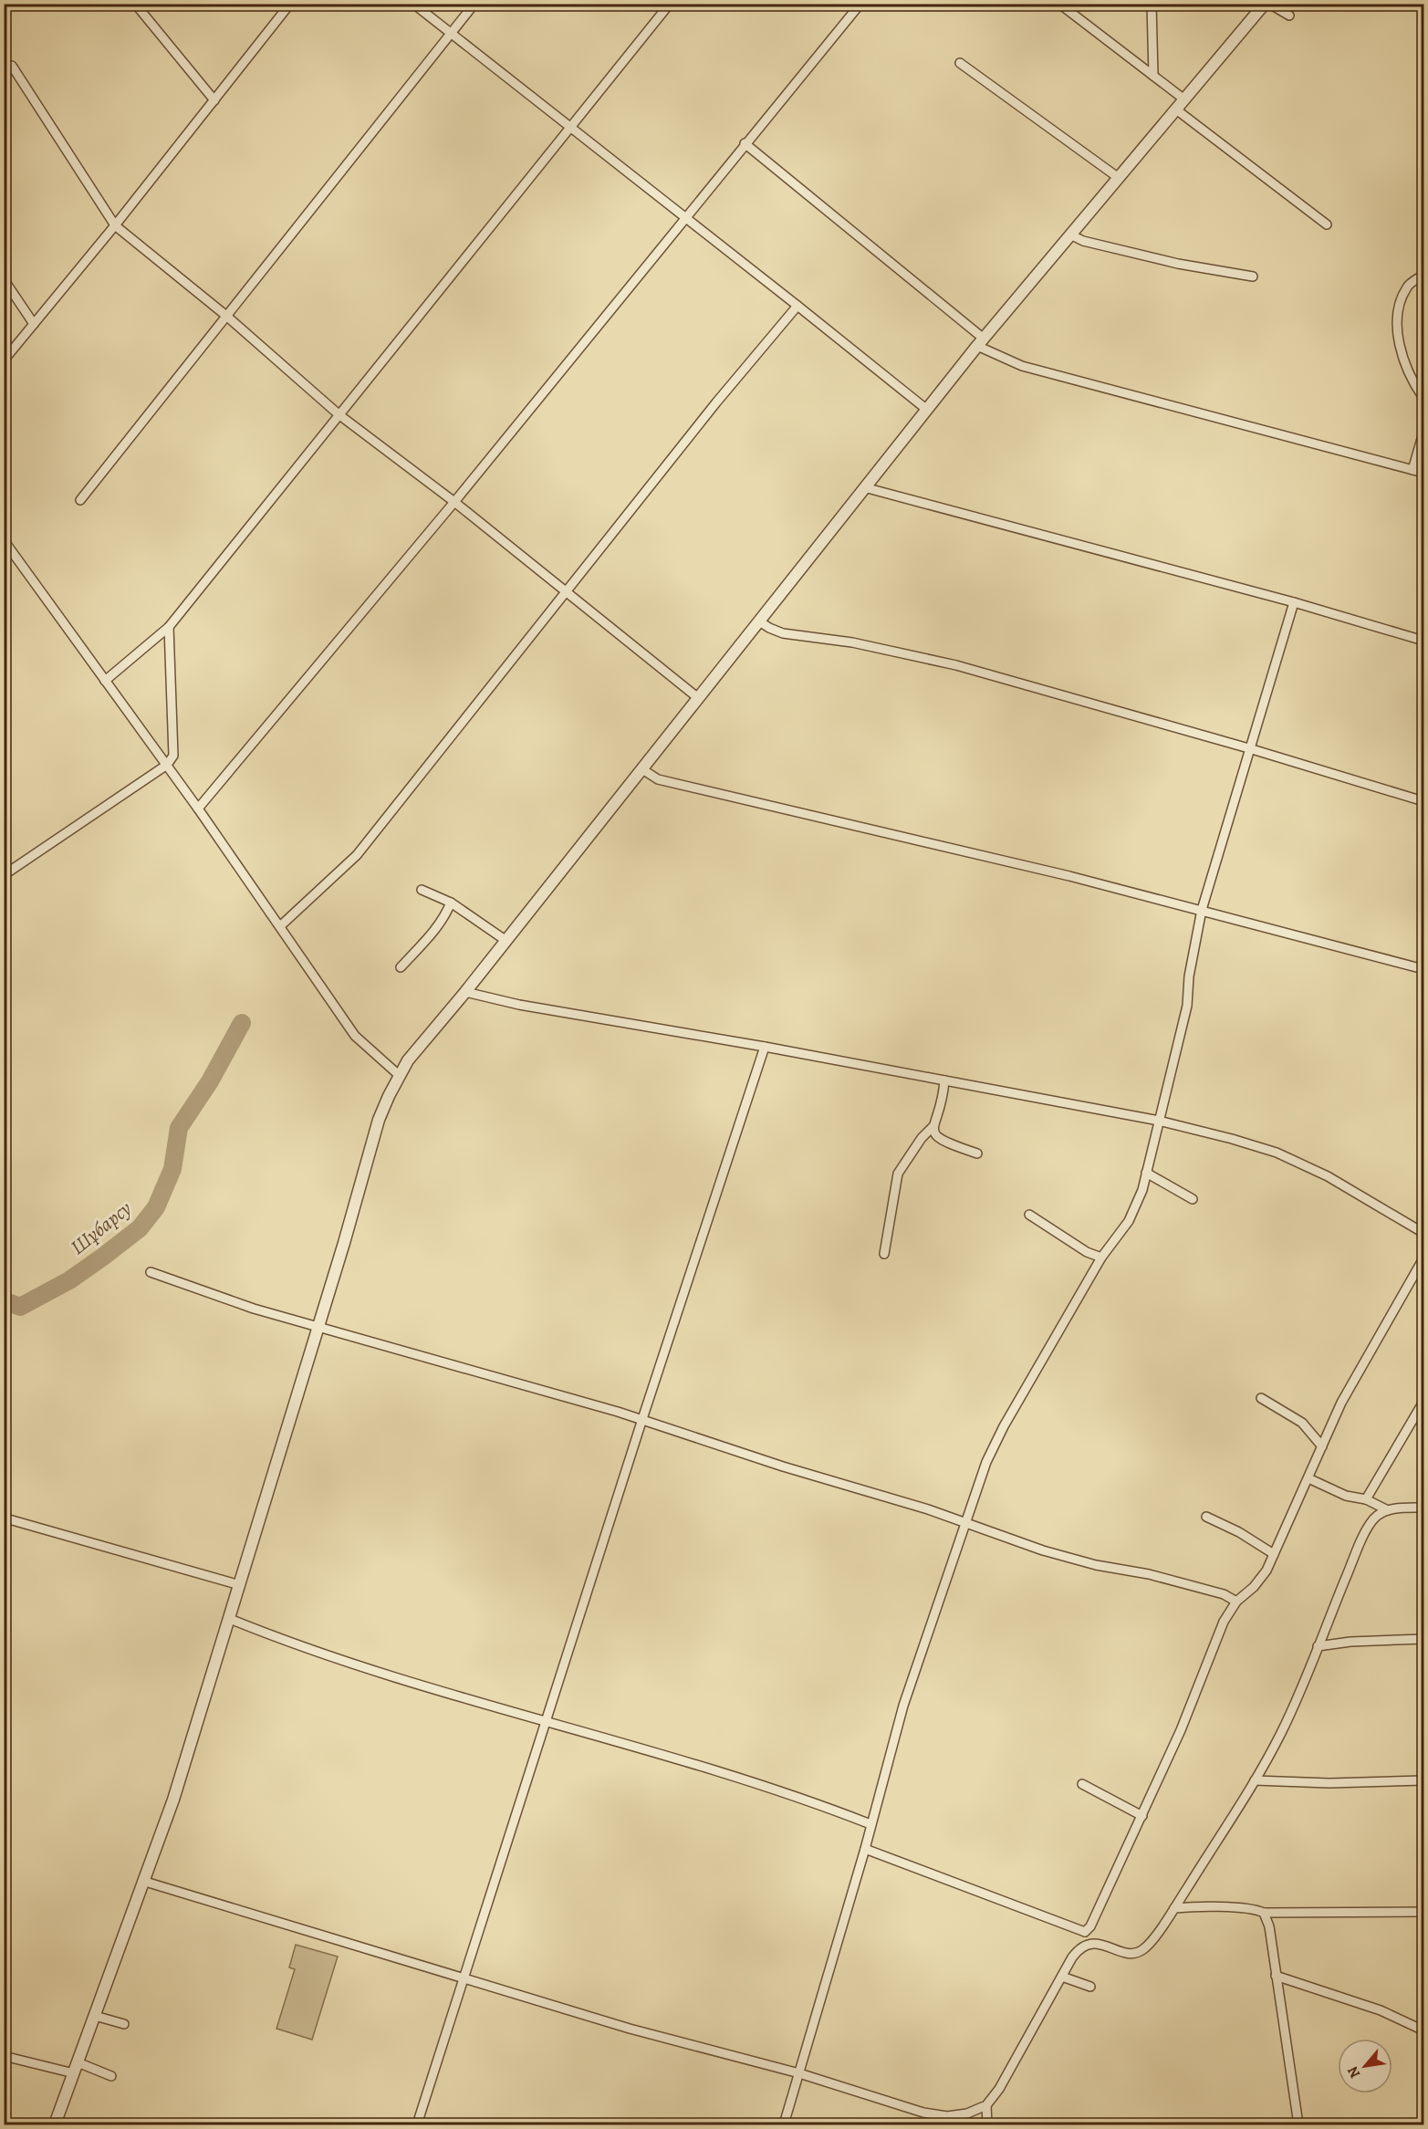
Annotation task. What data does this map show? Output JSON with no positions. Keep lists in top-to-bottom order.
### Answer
{
  "water": ["Шұбарсу"],
  "north": "bottom left"
}
